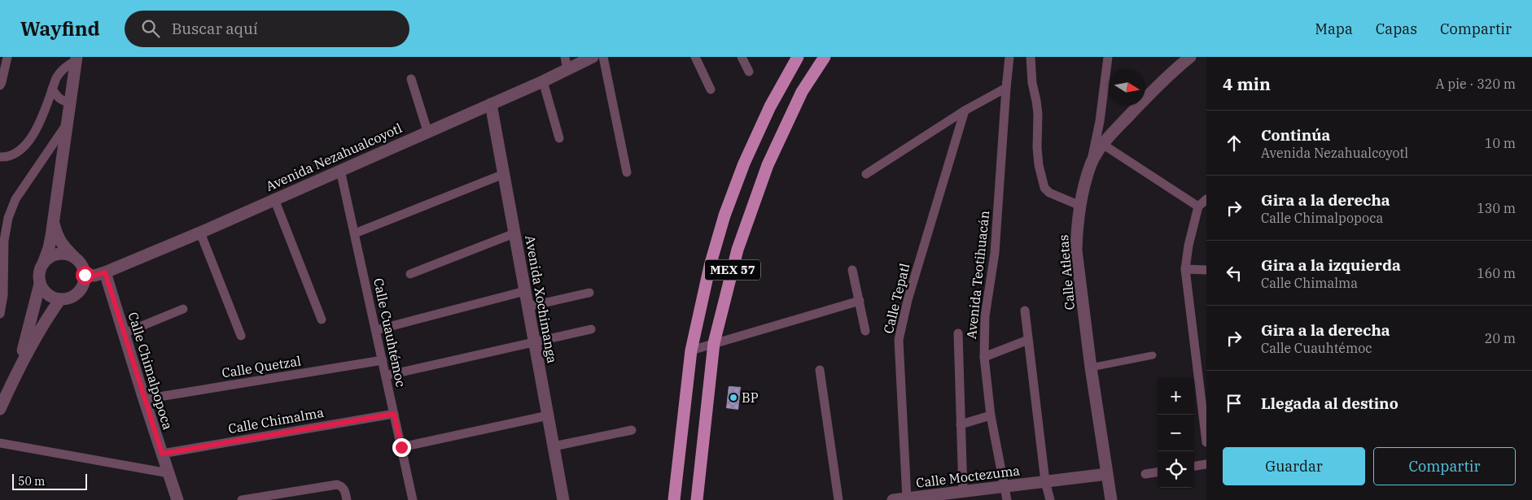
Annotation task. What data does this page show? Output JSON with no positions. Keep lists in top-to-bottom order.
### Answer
{
  "streets": {
    "main road": ["MEX 57"],
    "street": [
      "Avenida Nezahualcoyotl",
      "Calle Atletas",
      "Avenida Teotihuacán",
      "Calle Tepatl",
      "Avenida Xochimanga",
      "Calle Cuauhtémoc",
      "Calle Quetzal",
      "Calle Chimalpopoca",
      "Calle Chimalma",
      "Calle Moctezuma"
    ]
  },
  "crossings": [
    ["Avenida Nezahualcoyotl", "Avenida Xochimanga"],
    ["Avenida Nezahualcoyotl", "Calle Cuauhtémoc"],
    ["Avenida Nezahualcoyotl", "Calle Chimalpopoca"],
    ["Avenida Teotihuacán", "Calle Moctezuma"],
    ["Calle Tepatl", "Calle Moctezuma"],
    ["Calle Cuauhtémoc", "Calle Quetzal"],
    ["Calle Cuauhtémoc", "Calle Chimalma"],
    ["Calle Quetzal", "Calle Chimalpopoca"],
    ["Calle Chimalpopoca", "Calle Chimalma"]
  ],
  "places": ["BP"],
  "scale_bar": "50 m",
  "north": "right",
  "page": {
    "header": "Wayfind",
    "search": "Buscar aquí",
    "nav": ["Mapa", "Capas", "Compartir"],
    "heading": ["4 min", "A pie · 320 m"],
    "list": [
      ["Continúa", "Avenida Nezahualcoyotl", "10 m"],
      ["Gira a la derecha", "Calle Chimalpopoca", "130 m"],
      ["Gira a la izquierda", "Calle Chimalma", "160 m"],
      ["Gira a la derecha", "Calle Cuauhtémoc", "20 m"],
      "Llegada al destino"
    ],
    "map_buttons": ["+", "−"],
    "buttons": ["Guardar", "Compartir"],
    "scale": "50 m"
  }
}
